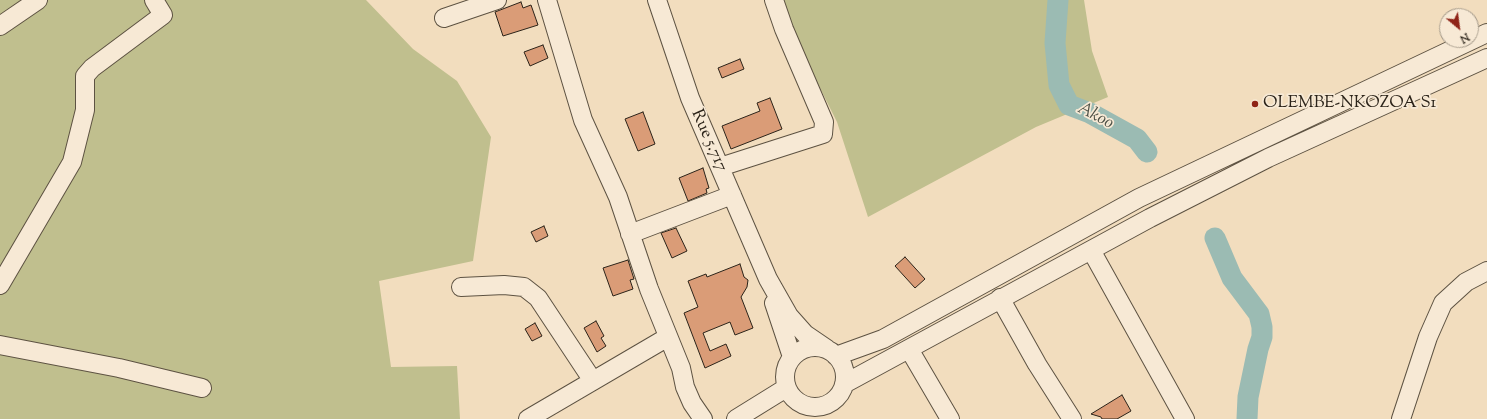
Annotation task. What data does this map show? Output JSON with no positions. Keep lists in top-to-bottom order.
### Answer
{
  "streets": {
    "street": ["Rue 5.717"]
  },
  "water": ["Akoo"],
  "places": ["OLEMBE-NKOZOA S1"],
  "north": "bottom right"
}
